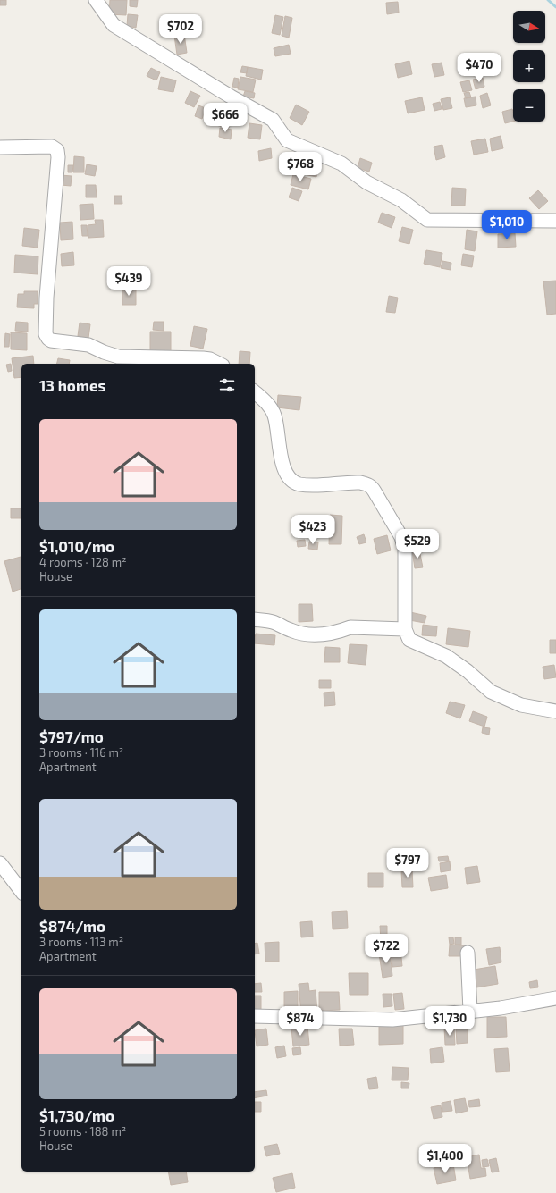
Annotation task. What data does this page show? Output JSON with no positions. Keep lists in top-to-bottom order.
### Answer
{
  "north": "right",
  "page": {
    "map_buttons": ["+", "−"],
    "price": [
      "$702",
      "$470",
      "$666",
      "$768",
      "$1,010",
      "$439",
      "$423",
      "$529",
      "$797",
      "$722",
      "$874",
      "$1,730",
      "$1,400"
    ],
    "heading": "13 homes",
    "list": [
      {
        "name": "$1,010/mo",
        "note": "4 rooms · 128 m² · House"
      },
      {
        "name": "$797/mo",
        "note": "3 rooms · 116 m² · Apartment"
      },
      {
        "name": "$874/mo",
        "note": "3 rooms · 113 m² · Apartment"
      },
      {
        "name": "$1,730/mo",
        "note": "5 rooms · 188 m² · House"
      }
    ]
  }
}
